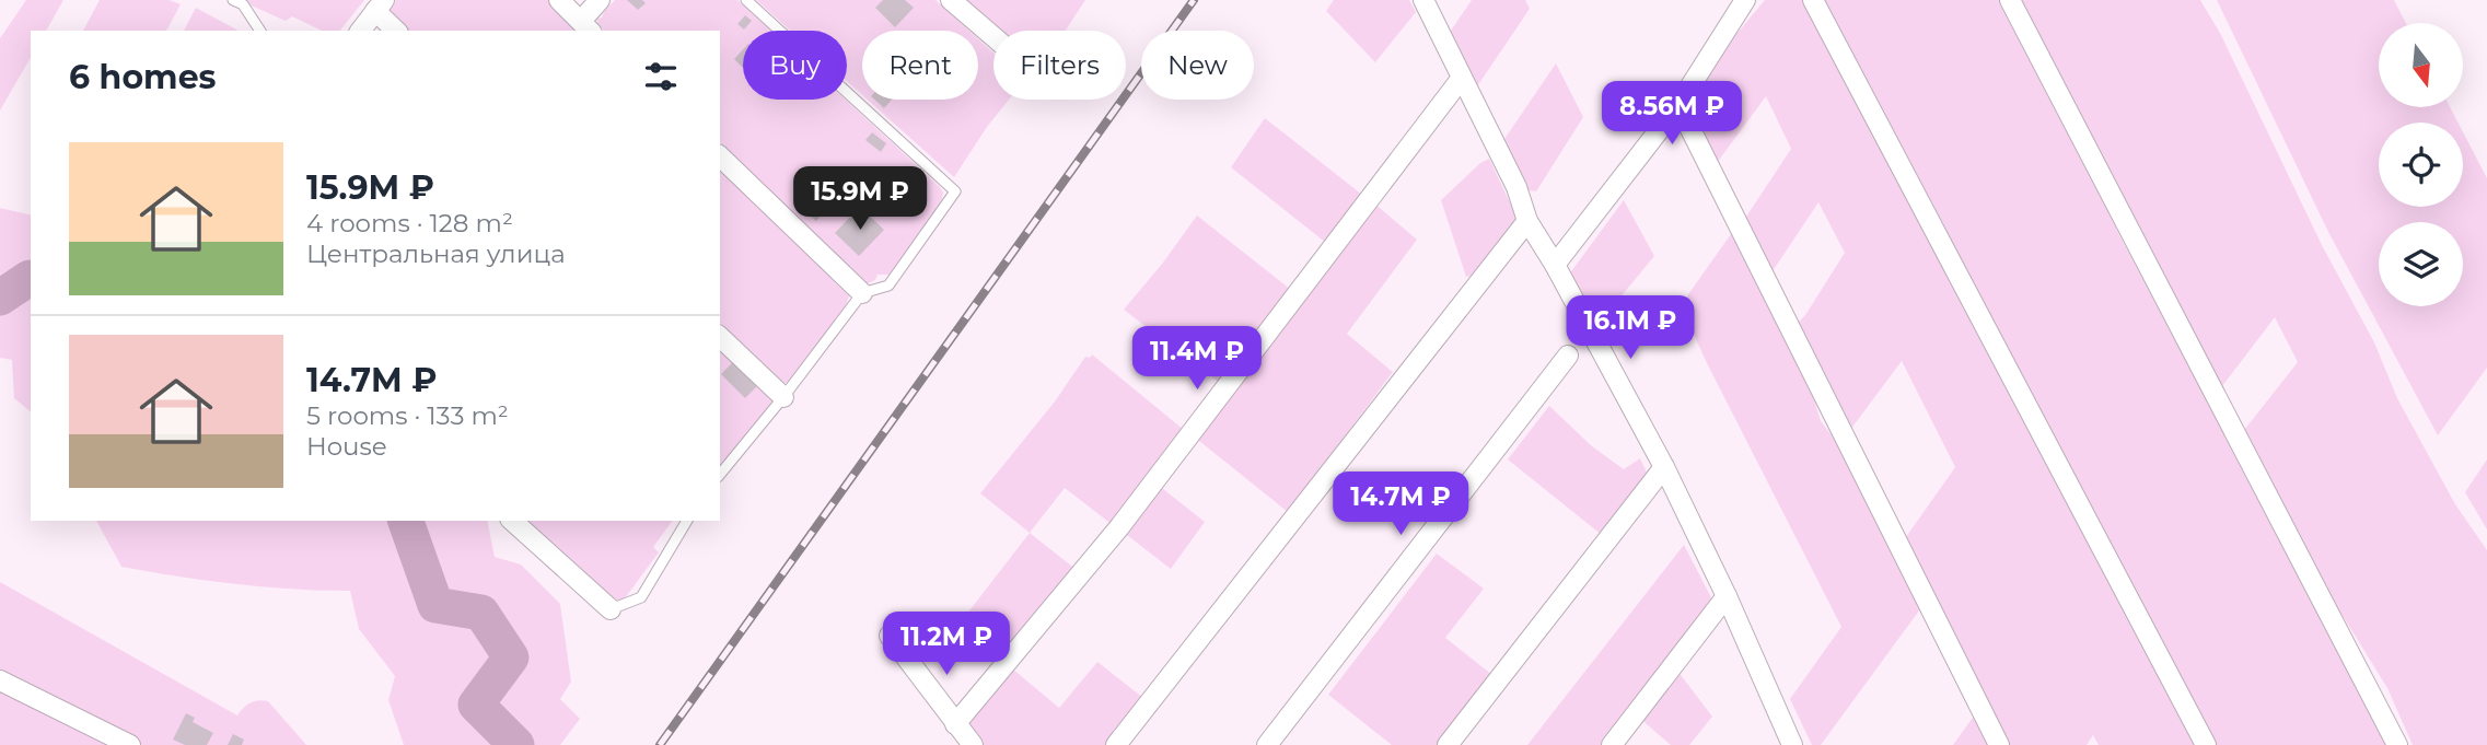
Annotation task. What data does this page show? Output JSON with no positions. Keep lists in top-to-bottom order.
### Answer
{
  "north": "bottom",
  "page": {
    "chip": [
      "Buy",
      "Rent",
      "Filters",
      "New"
    ],
    "heading": "6 homes",
    "price": [
      "8.56M ₽",
      "15.9M ₽",
      "16.1M ₽",
      "11.4M ₽",
      "14.7M ₽",
      "11.2M ₽"
    ],
    "list": [
      {
        "name": "15.9M ₽",
        "note": "4 rooms · 128 m² · Центральная улица"
      },
      {
        "name": "14.7M ₽",
        "note": "5 rooms · 133 m² · House"
      }
    ]
  }
}
